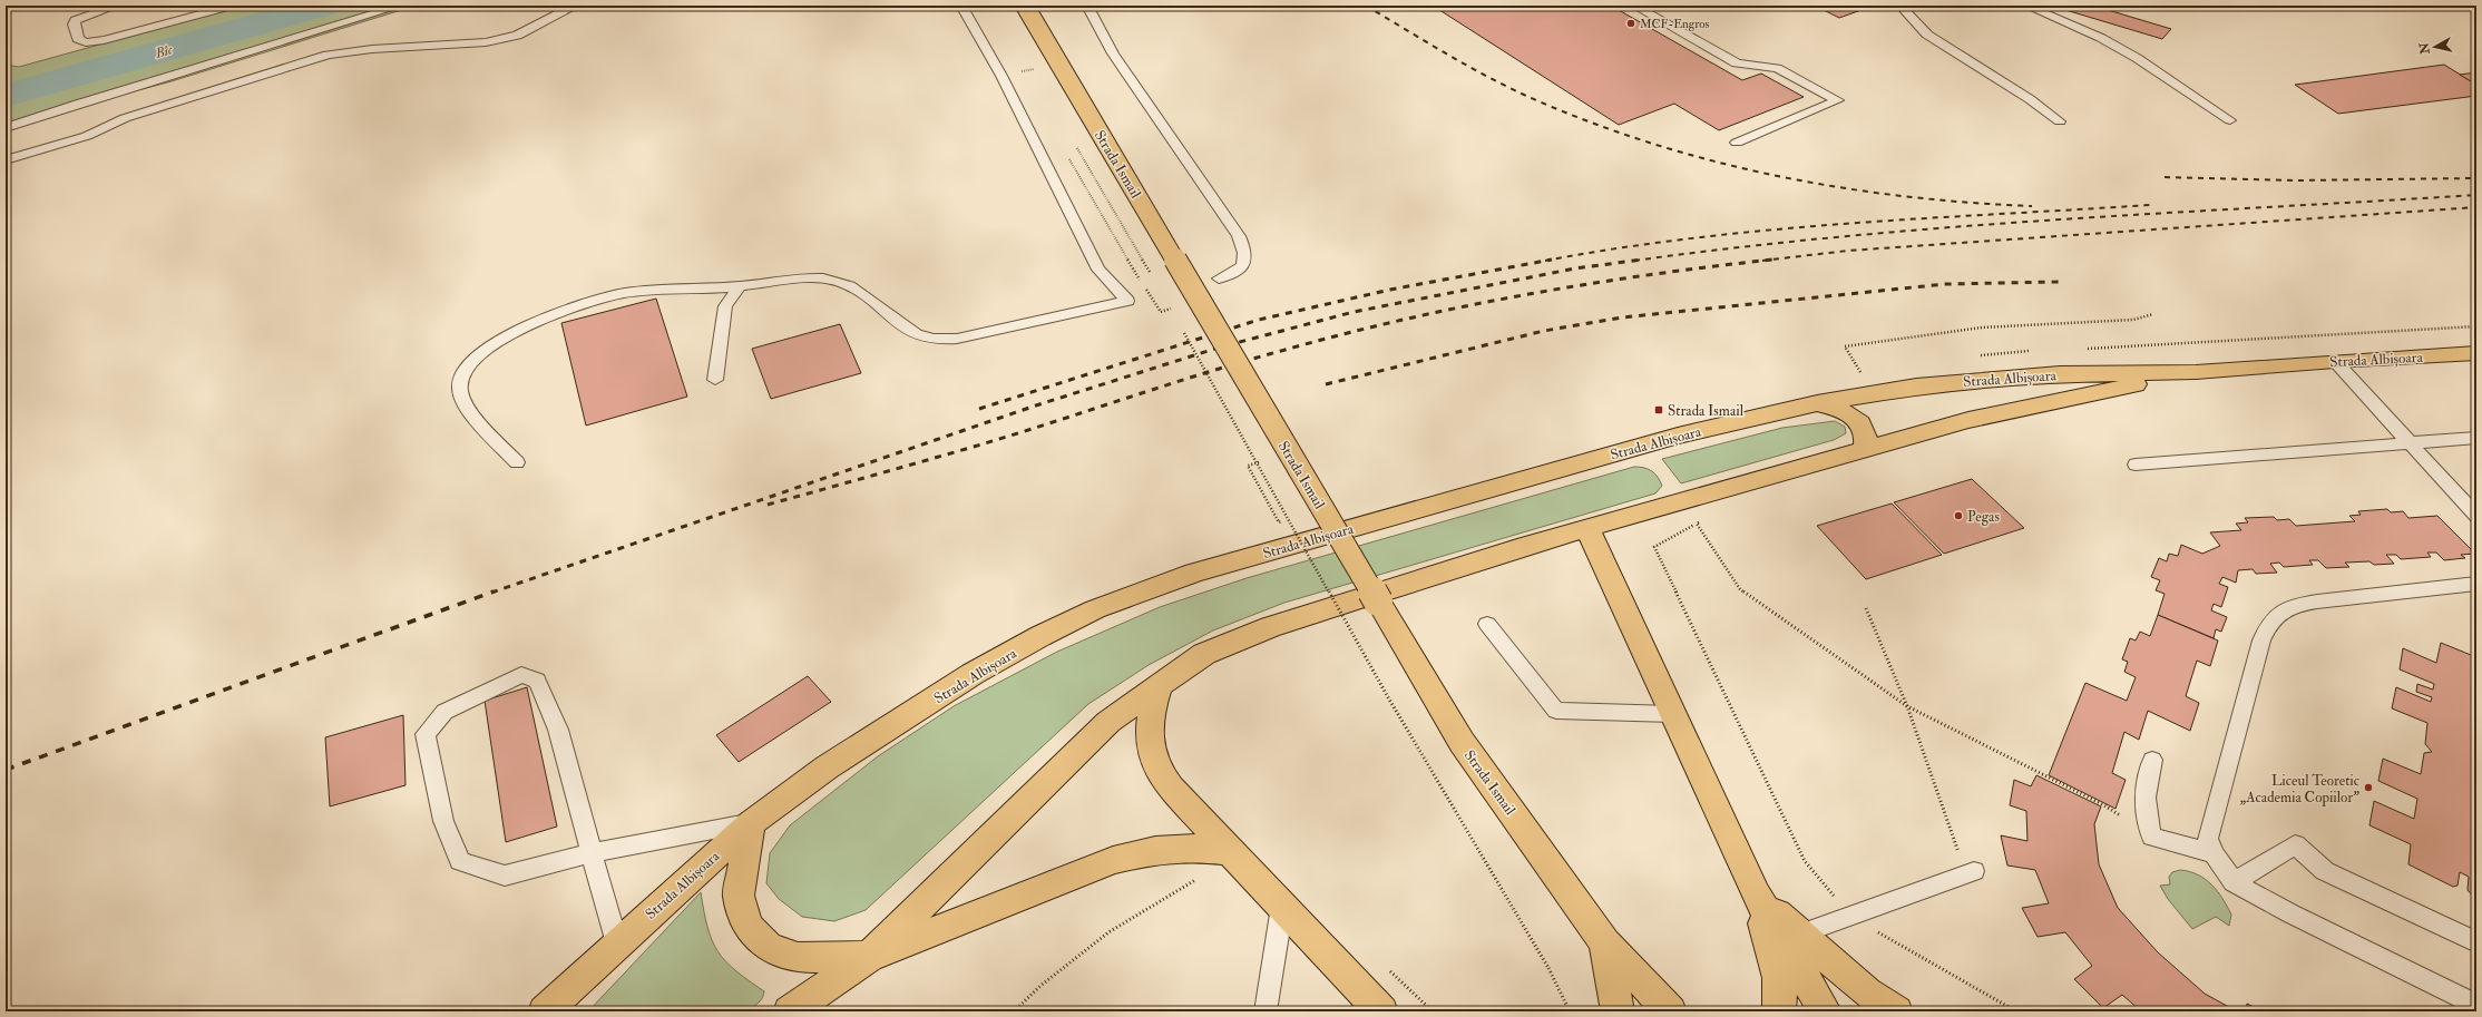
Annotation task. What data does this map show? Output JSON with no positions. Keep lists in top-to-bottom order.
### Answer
{
  "streets": {
    "main road": ["Strada Ismail", "Strada Albișoara"]
  },
  "water": ["Bîc"],
  "places": {
    "other": ["MCF-Engros", "Pegas", "Liceul Teoretic „Academia Copiilor”"],
    "transit": ["Strada Ismail"]
  },
  "north": "left"
}
